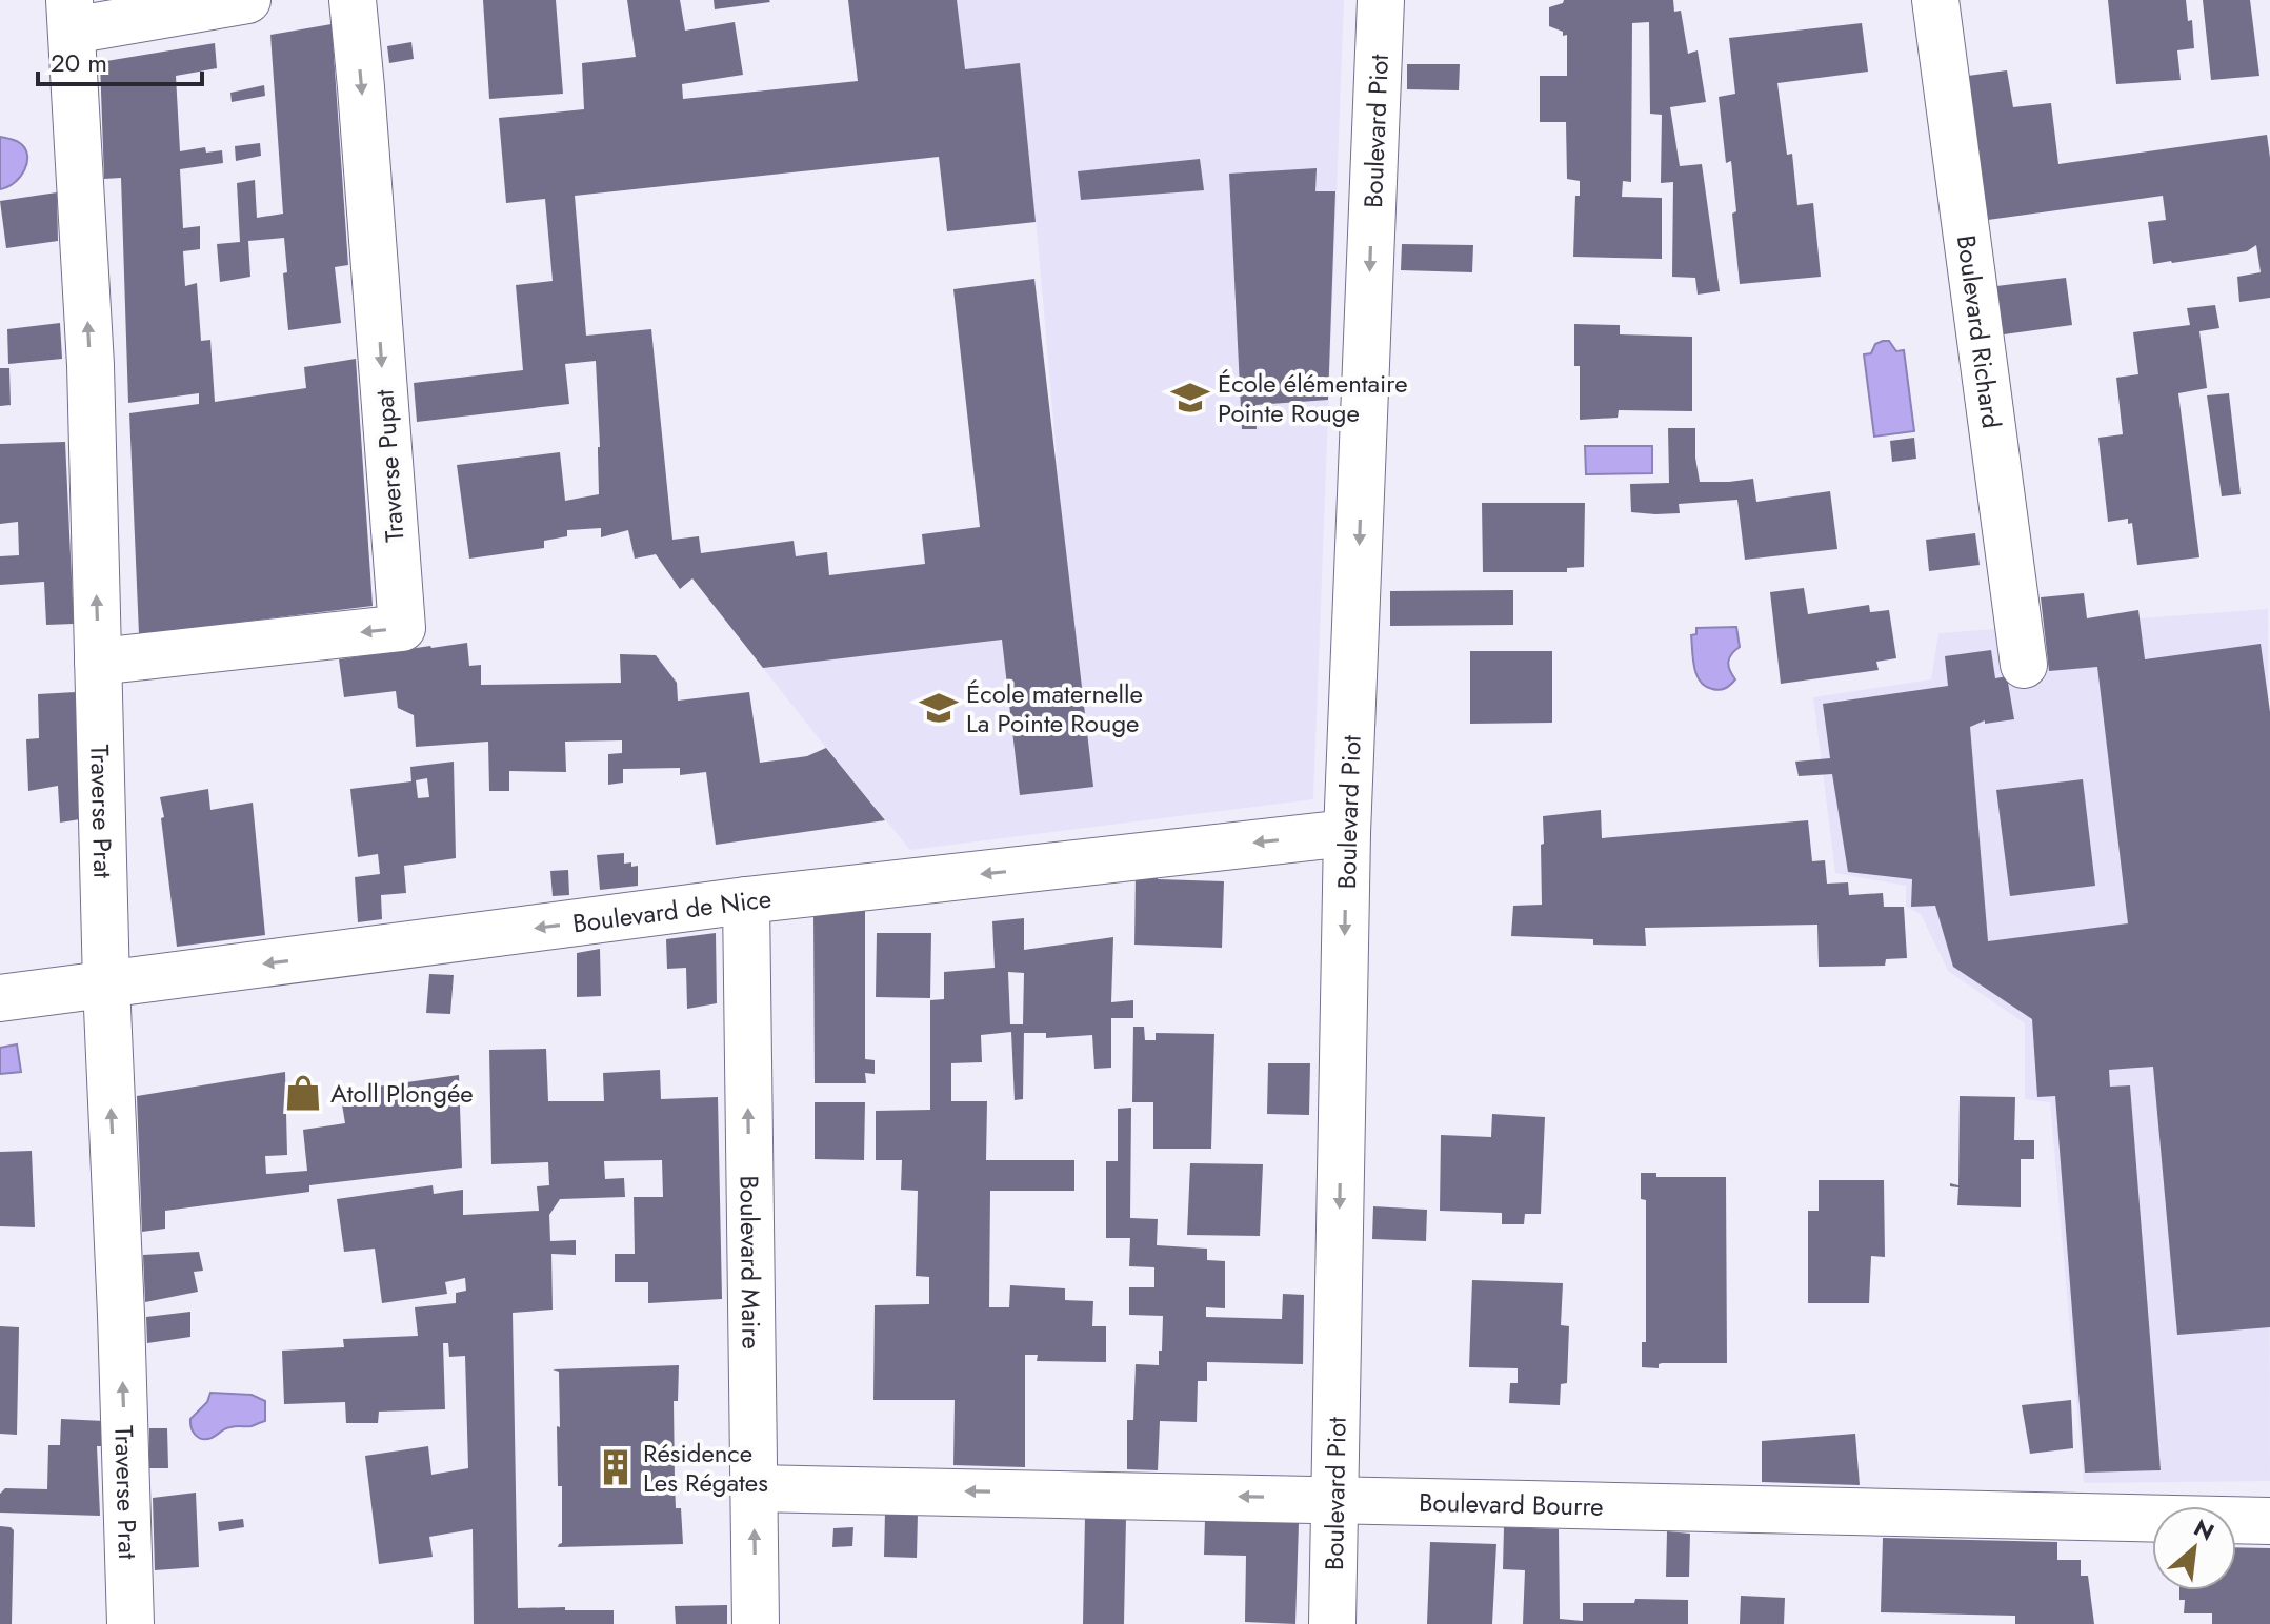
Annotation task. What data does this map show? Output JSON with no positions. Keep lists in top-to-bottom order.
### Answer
{
  "streets": {
    "street": [
      "Boulevard Piot",
      "Boulevard Richard",
      "Traverse Pupat",
      "Traverse Prat",
      "Boulevard de Nice",
      "Boulevard Maire",
      "Boulevard Bourre"
    ]
  },
  "crossings": [
    ["Boulevard Piot", "Boulevard de Nice"],
    ["Boulevard Piot", "Boulevard Bourre"],
    ["Traverse Pupat", "Traverse Prat"],
    ["Traverse Prat", "Boulevard de Nice"],
    ["Boulevard de Nice", "Boulevard Maire"],
    ["Boulevard Maire", "Boulevard Bourre"]
  ],
  "one_way": [
    "Boulevard Piot",
    "Traverse Prat",
    "Boulevard de Nice",
    "Boulevard Maire",
    "Boulevard Bourre"
  ],
  "places": {
    "school or university": ["École élémentaire Pointe Rouge", "École maternelle La Pointe Rouge"],
    "shop": ["Atoll Plongée"],
    "building": ["Résidence Les Régates"]
  },
  "scale_bar": "20 m",
  "north": "top right"
}
